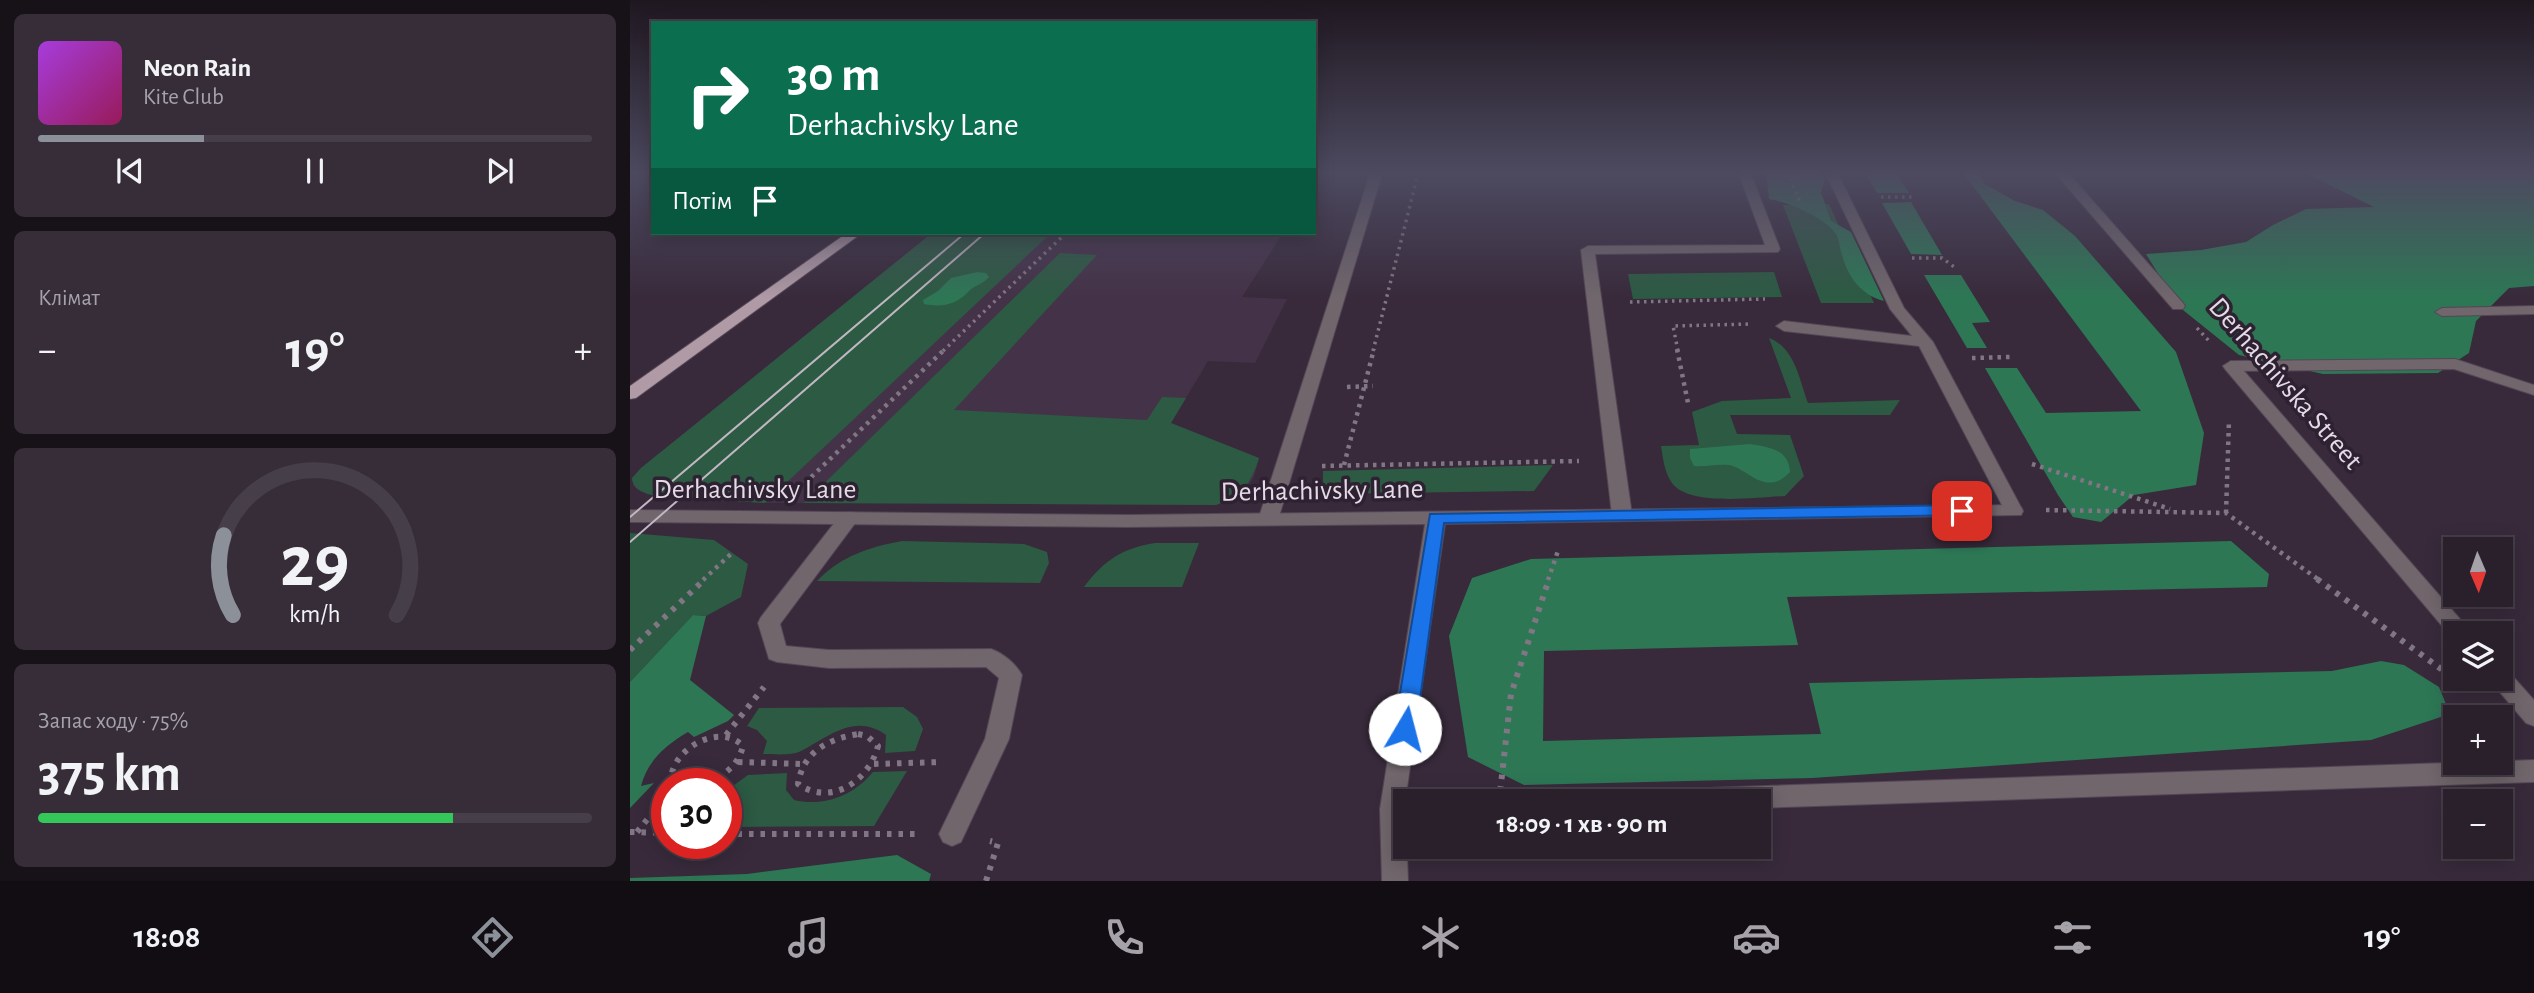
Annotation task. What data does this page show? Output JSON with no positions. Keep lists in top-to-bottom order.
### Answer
{
  "streets": {
    "street": ["Derhachivska Street", "Derhachivsky Lane"]
  },
  "north": "bottom",
  "page": {
    "turn": ["30 m", "Derhachivsky Lane"],
    "song": ["Neon Rain", "Kite Club"],
    "then": "Потім",
    "tile": [
      "Клімат",
      ["Запас ходу · 75%", "375 km"]
    ],
    "heat": ["−", "19°", "+"],
    "map_buttons": ["+", "−"],
    "limit": "30",
    "trip": "18:09 · 1 хв · 90 m",
    "tabs": ["18:08", "19°"],
    "gauge": ["29", "km/h"]
  }
}
